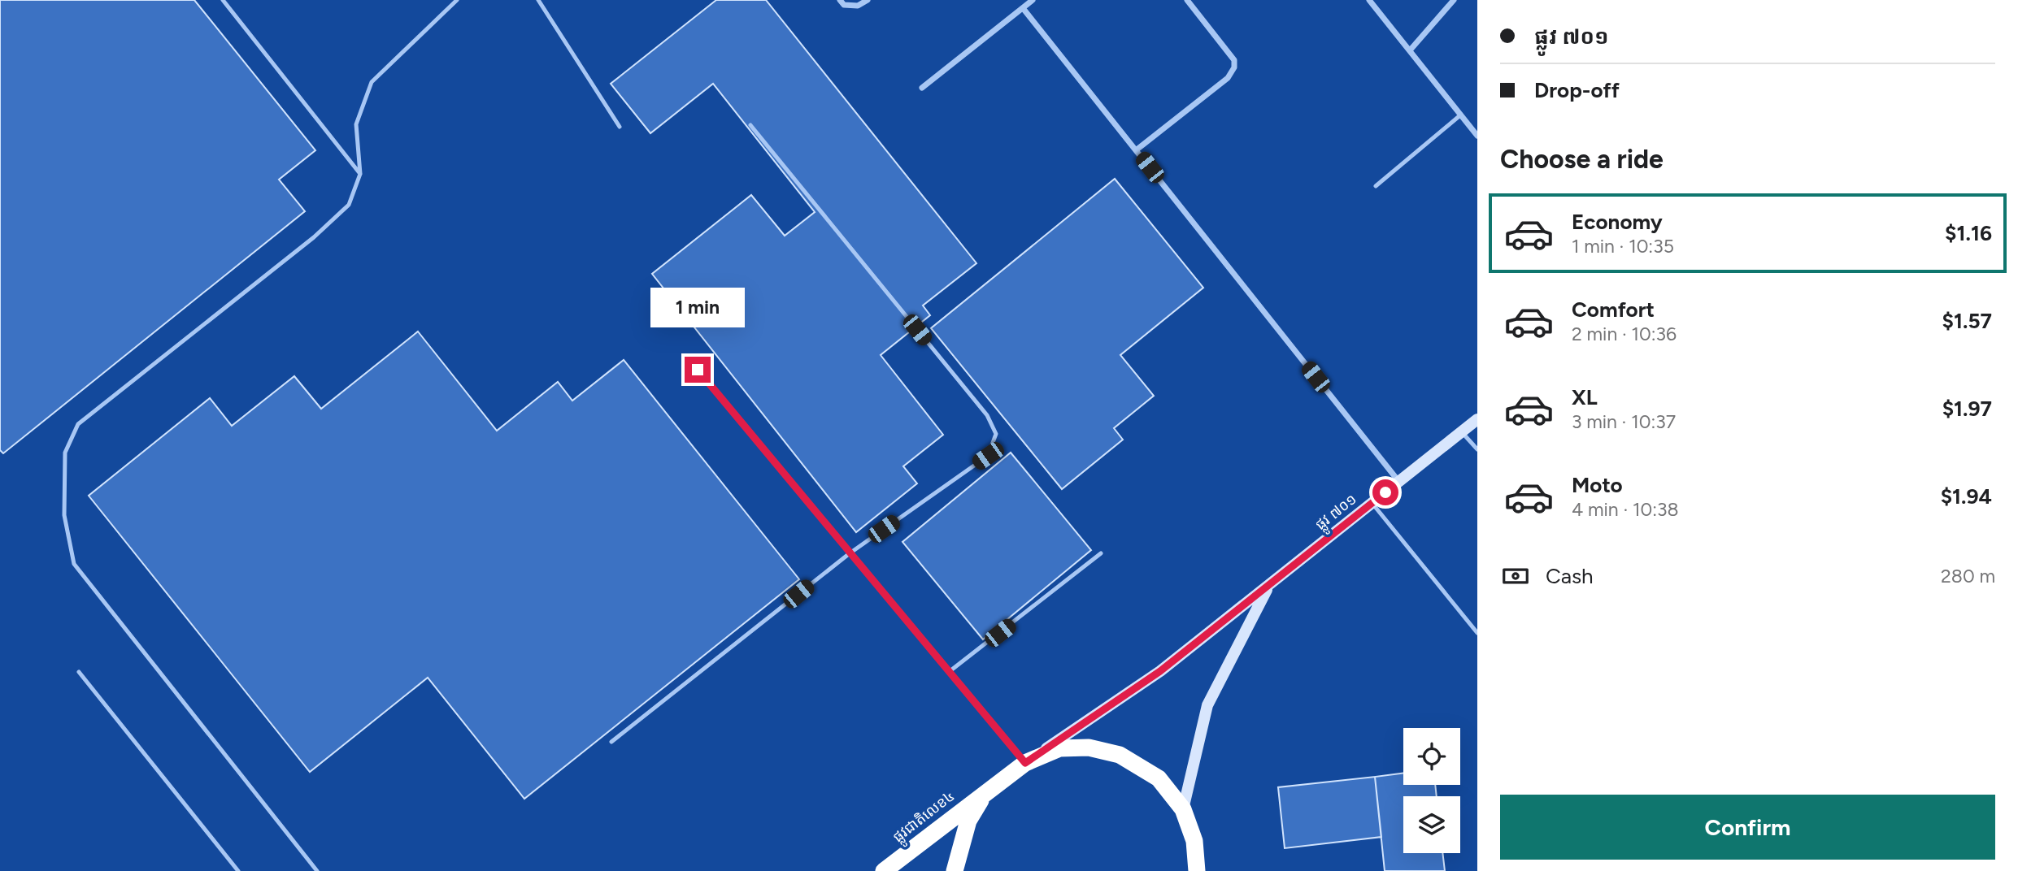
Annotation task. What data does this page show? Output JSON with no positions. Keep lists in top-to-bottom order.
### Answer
{
  "streets": {
    "highway": ["ផ្លូវជាតិលេខ៤"],
    "main road": ["ផ្លូវ ៧០១"]
  },
  "crossings": [
    ["ផ្លូវ ៧០១", "ផ្លូវជាតិលេខ៤"]
  ],
  "page": {
    "banner": ["ផ្លូវ ៧០១", "Drop-off"],
    "heading": "Choose a ride",
    "list": [
      {
        "name": "Economy",
        "note": "1 min · 10:35",
        "value": "$1.16"
      },
      {
        "name": "Comfort",
        "note": "2 min · 10:36",
        "value": "$1.57"
      },
      {
        "name": "XL",
        "note": "3 min · 10:37",
        "value": "$1.97"
      },
      {
        "name": "Moto",
        "note": "4 min · 10:38",
        "value": "$1.94"
      }
    ],
    "bubble": "1 min",
    "pay": ["Cash", "280 m"],
    "buttons": "Confirm"
  }
}
